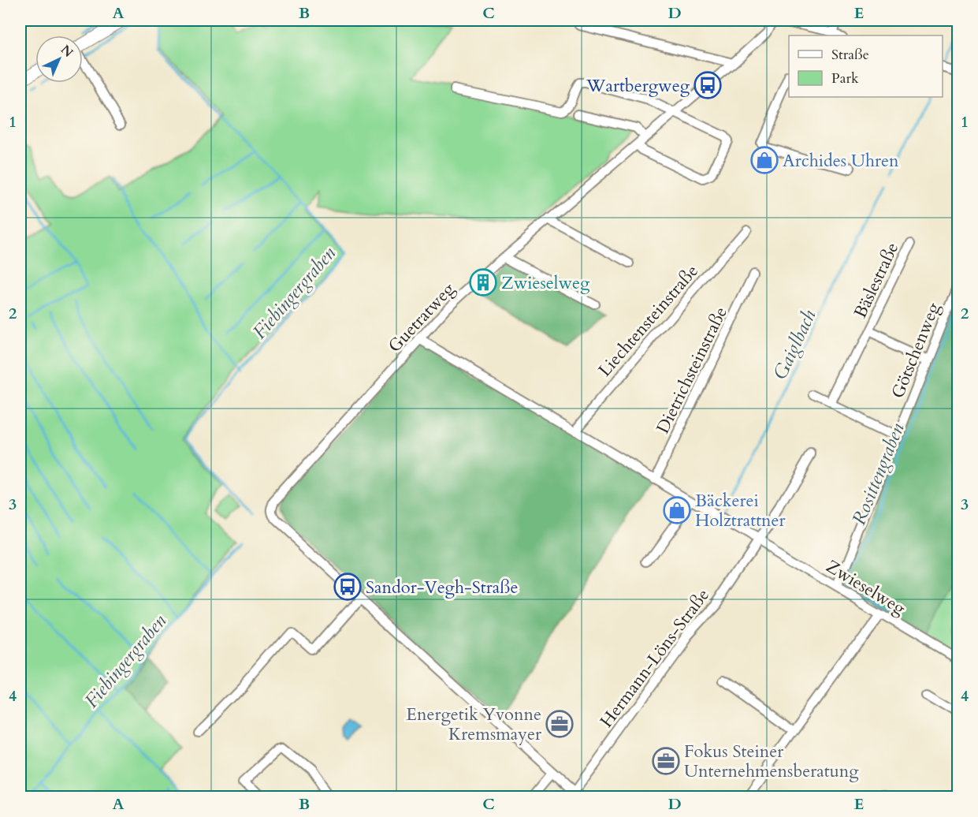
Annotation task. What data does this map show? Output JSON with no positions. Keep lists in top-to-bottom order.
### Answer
{
  "streets": {
    "street": [
      "Bäslestraße",
      "Guetratweg",
      "Liechtensteinstraße",
      "Götschenweg",
      "Dietrichsteinstraße",
      "Zwieselweg",
      "Hermann-Löns-Straße"
    ]
  },
  "crossings": [
    ["Bäslestraße", "Götschenweg"],
    ["Guetratweg", "Zwieselweg"],
    ["Liechtensteinstraße", "Zwieselweg"],
    ["Götschenweg", "Zwieselweg"],
    ["Dietrichsteinstraße", "Zwieselweg"],
    ["Zwieselweg", "Hermann-Löns-Straße"]
  ],
  "water": ["Fiebingergraben", "Gaiglbach", "Rosittengraben"],
  "places": {
    "bus stop": ["Wartbergweg", "Sandor-Vegh-Straße"],
    "shop": ["Archides Uhren", "Bäckerei Holztrattner"],
    "building": ["Zwieselweg"],
    "office": ["Energetik Yvonne Kremsmayer", "Fokus Steiner Unternehmensberatung"]
  },
  "legend": ["Straße", "Park"],
  "north": "top right",
  "grid": {
    "columns": [
      "A",
      "B",
      "C",
      "D",
      "E"
    ],
    "rows": [
      "1",
      "2",
      "3",
      "4"
    ]
  }
}
